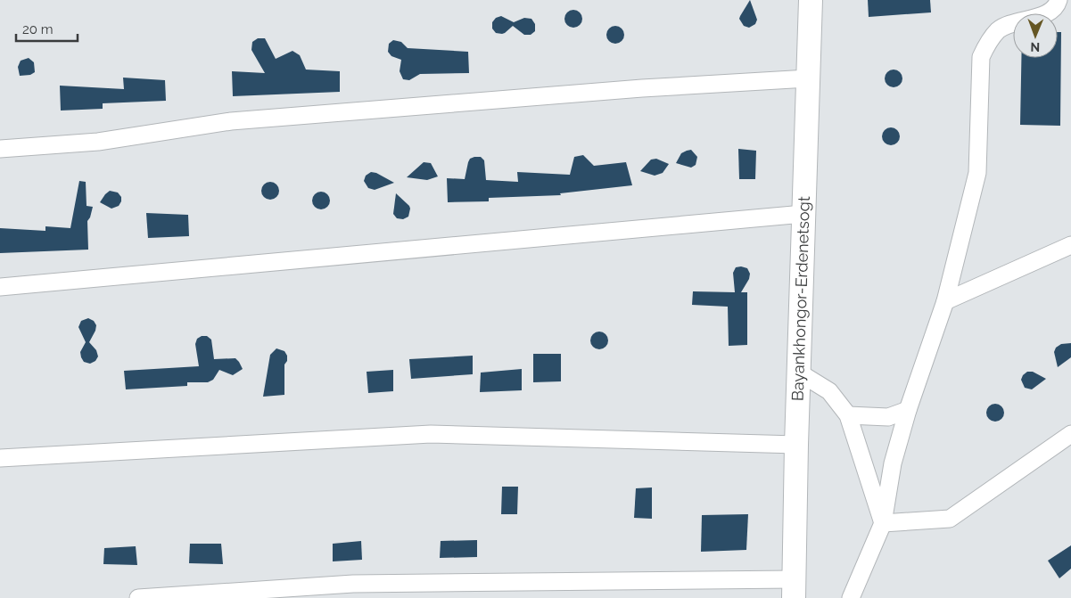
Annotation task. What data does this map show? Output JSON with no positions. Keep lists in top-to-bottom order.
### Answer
{
  "streets": {
    "street": ["Bayankhongor-Erdenetsogt"]
  },
  "scale_bar": "20 m",
  "north": "bottom"
}
